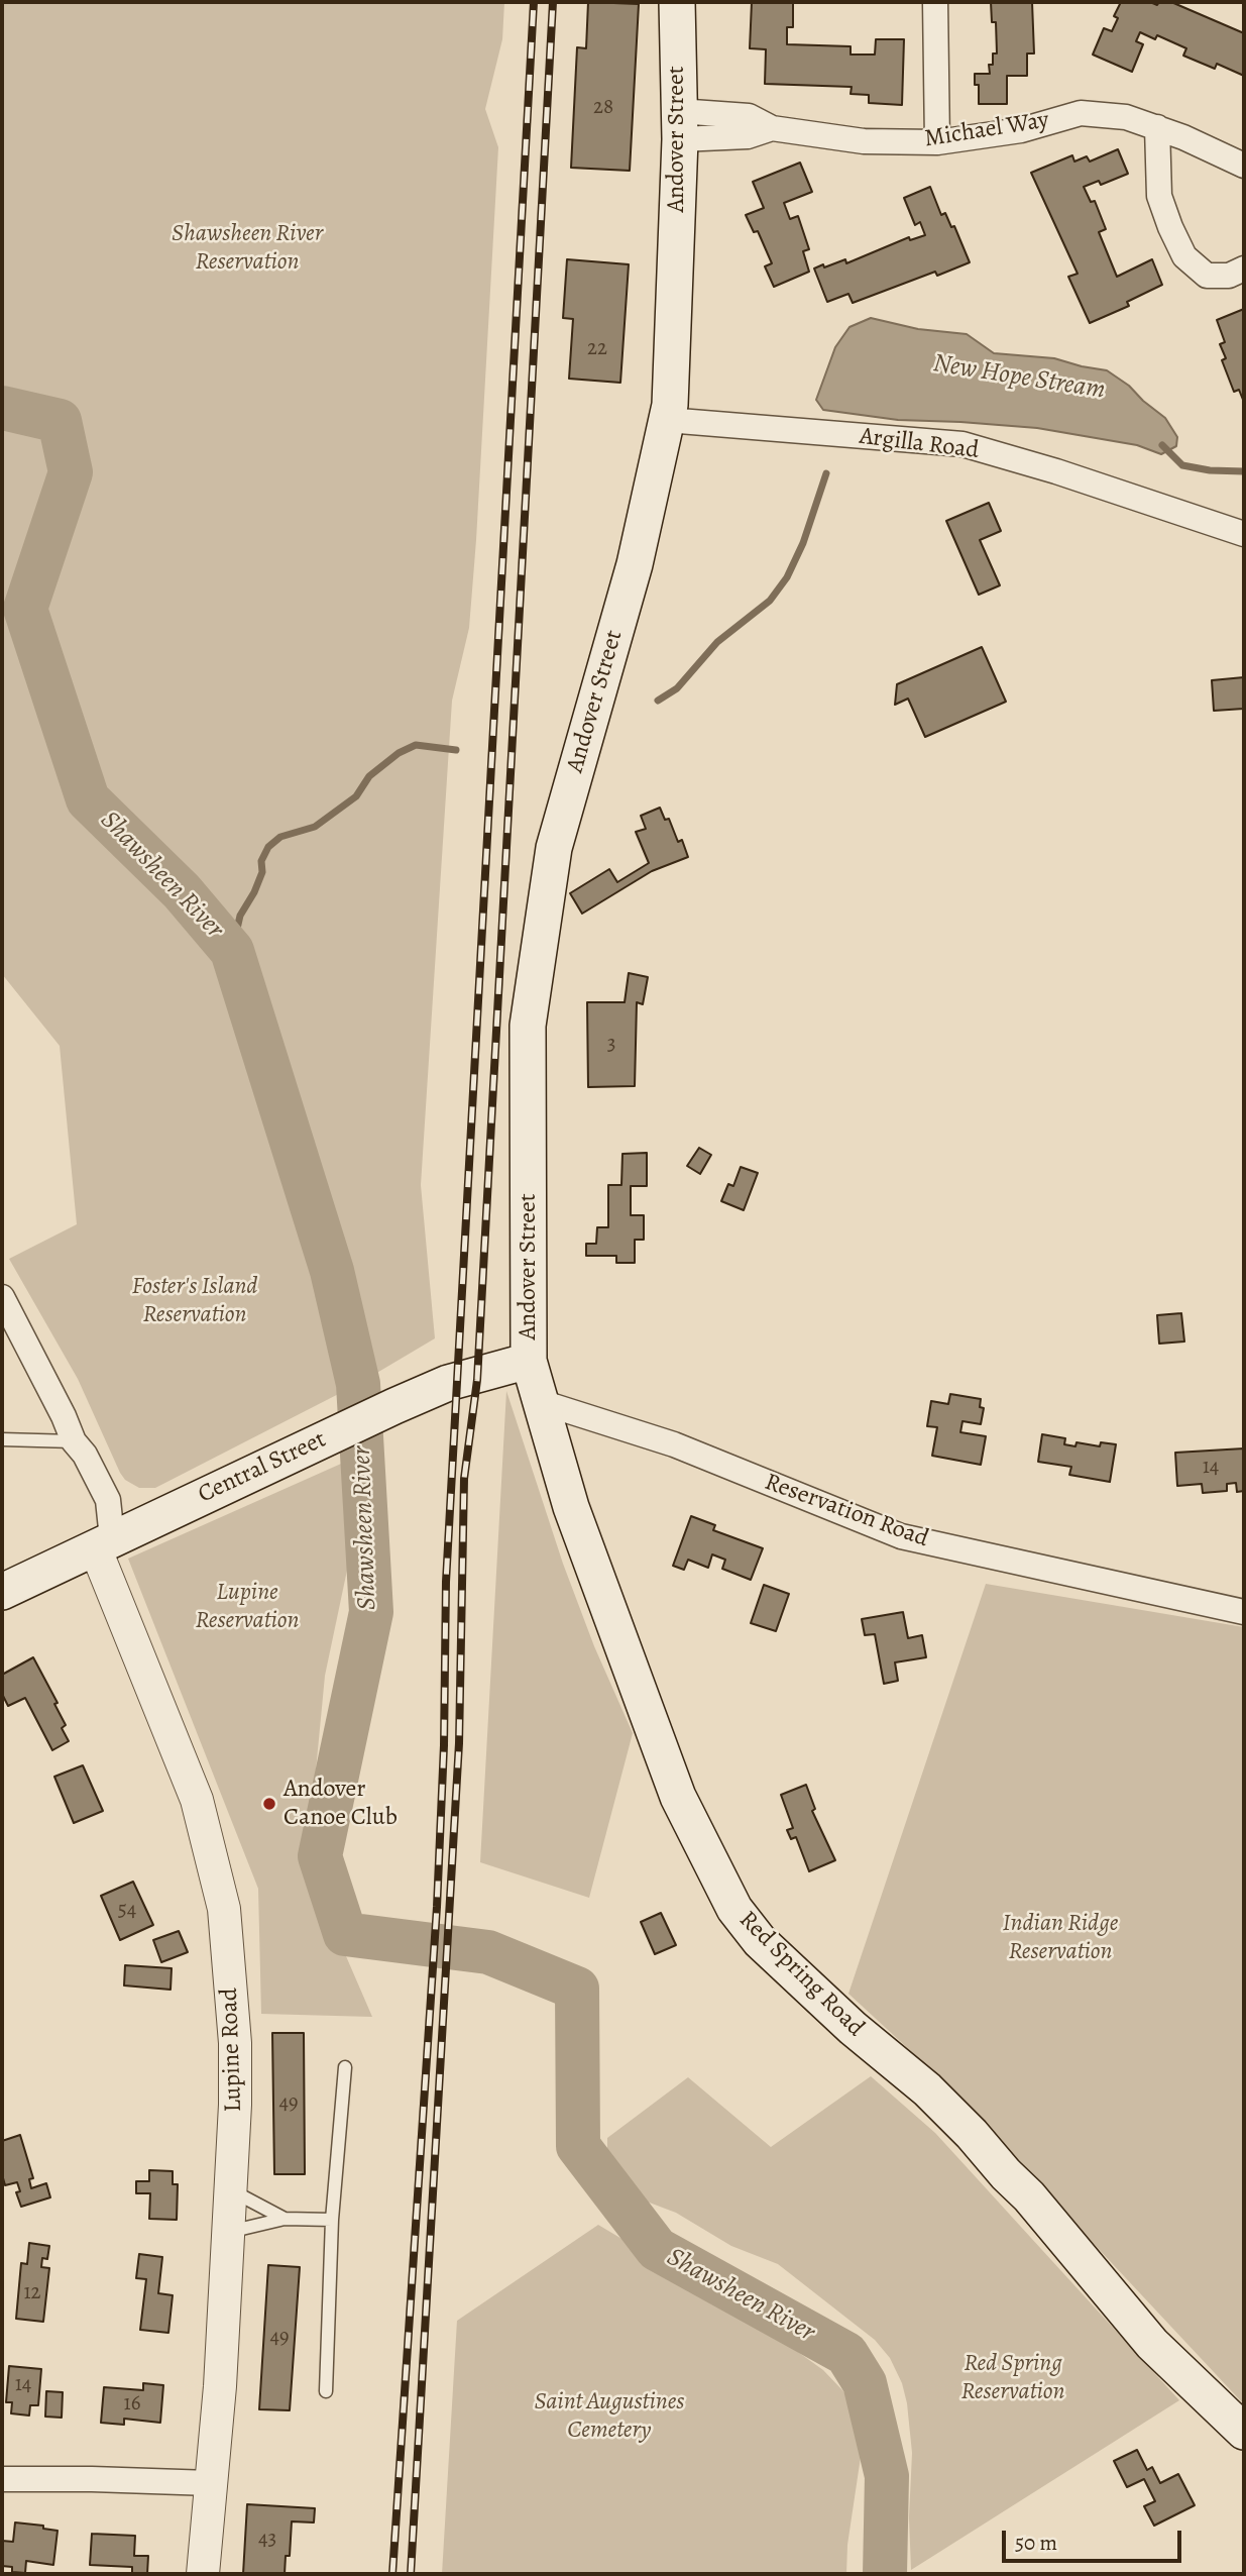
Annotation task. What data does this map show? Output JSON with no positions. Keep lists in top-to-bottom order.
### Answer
{
  "streets": {
    "main road": ["Andover Street", "Central Street", "Red Spring Road"],
    "street": [
      "Michael Way",
      "Argilla Road",
      "Reservation Road",
      "Lupine Road"
    ]
  },
  "crossings": [
    ["Michael Way", "Andover Street"],
    ["Andover Street", "Argilla Road"],
    ["Andover Street", "Central Street"],
    ["Andover Street", "Reservation Road"],
    ["Andover Street", "Red Spring Road"],
    ["Central Street", "Lupine Road"],
    ["Reservation Road", "Red Spring Road"]
  ],
  "water": ["New Hope Stream", "Shawsheen River"],
  "parks": [
    "Shawsheen River Reservation",
    "Foster's Island Reservation",
    "Lupine Reservation",
    "Indian Ridge Reservation",
    "Red Spring Reservation",
    "Saint Augustines Cemetery"
  ],
  "places": ["Andover Canoe Club"],
  "house_numbers": [
    "28",
    "22",
    "3",
    "14",
    "54",
    "49",
    "12",
    "49",
    "14",
    "16",
    "43"
  ],
  "scale_bar": "50 m"
}
